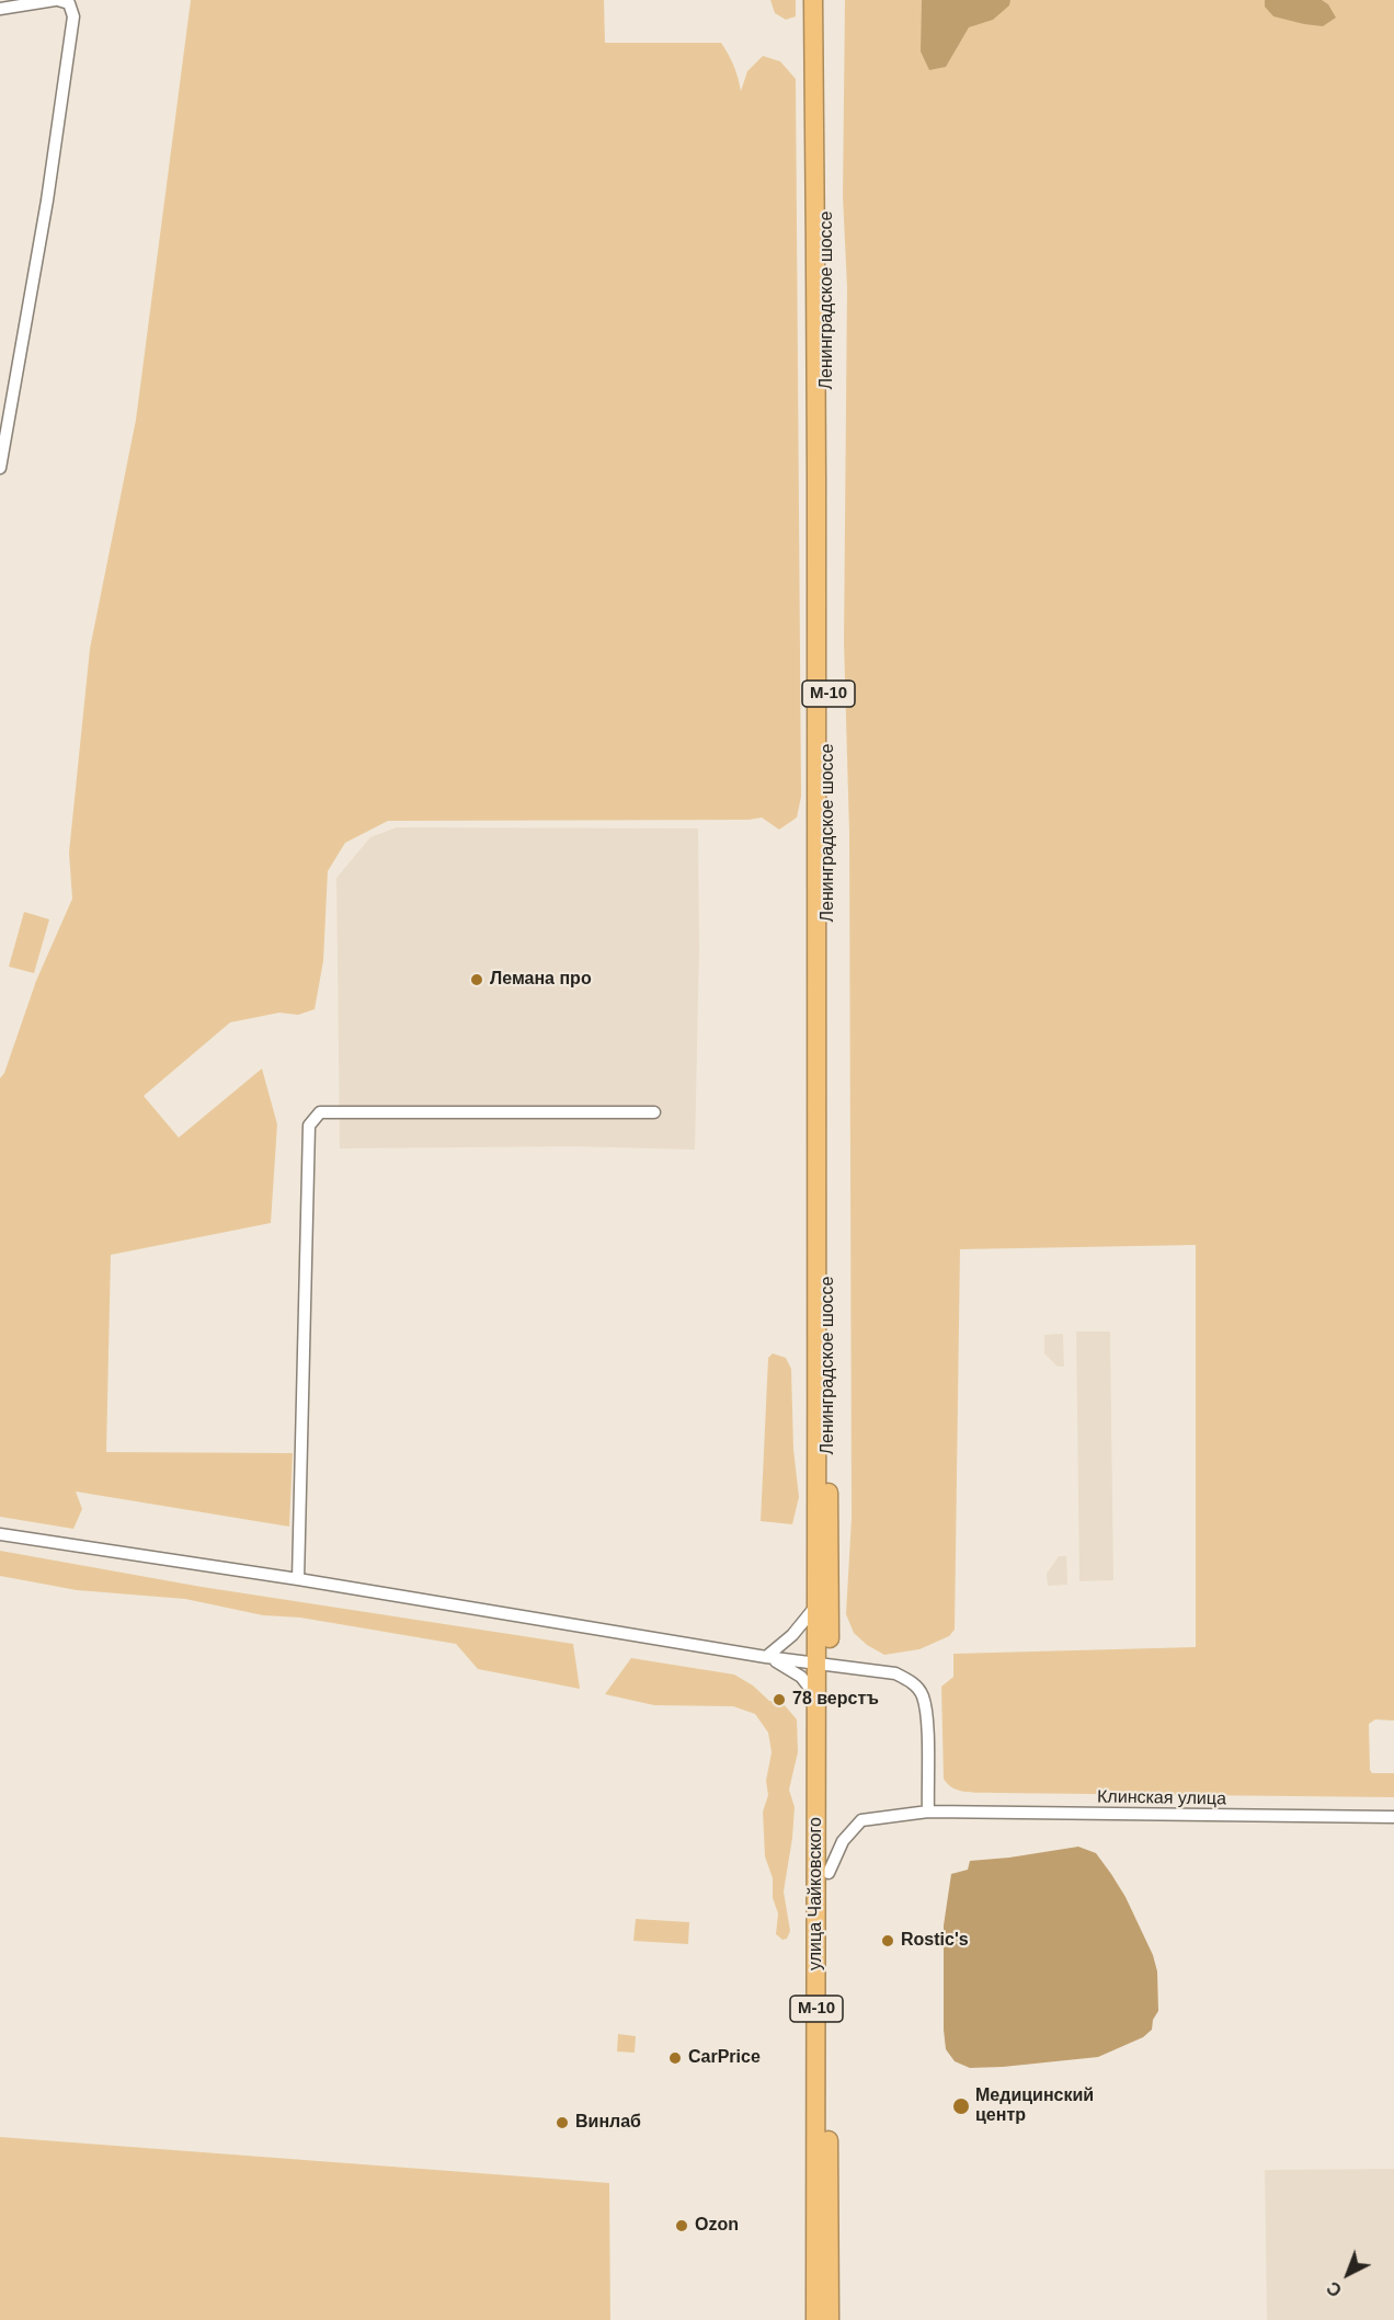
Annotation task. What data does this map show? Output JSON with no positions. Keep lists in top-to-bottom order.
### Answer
{
  "streets": {
    "highway": ["Ленинградское шоссе", "М-10", "улица Чайковского"],
    "street": ["Клинская улица"]
  },
  "crossings": [
    ["Ленинградское шоссе", "улица Чайковского"],
    ["Клинская улица", "улица Чайковского"]
  ],
  "places": [
    "Лемана про",
    "78 верстъ",
    "Rostic's",
    "CarPrice",
    "Медицинский центр",
    "Винлаб",
    "Ozon"
  ],
  "north": "bottom left"
}
